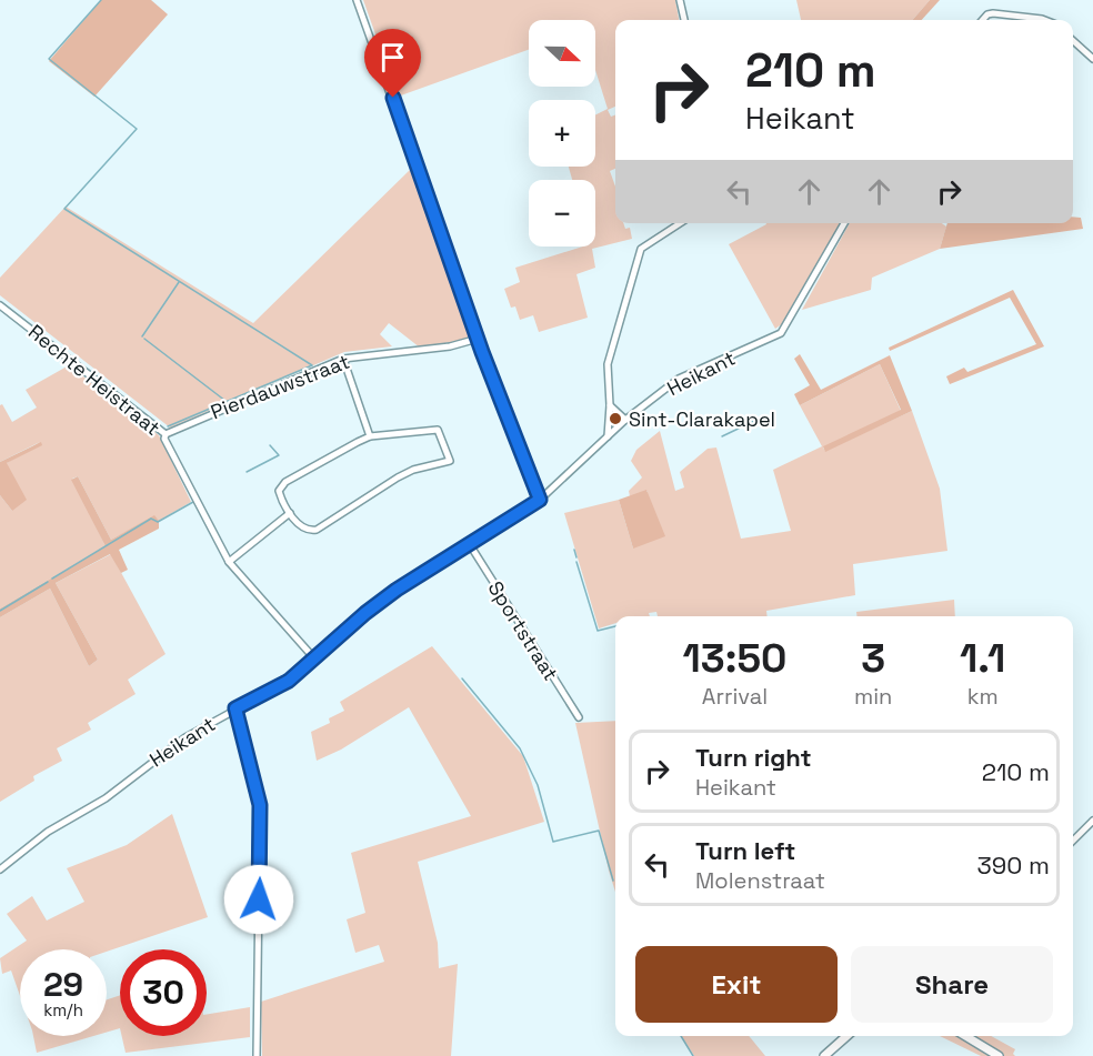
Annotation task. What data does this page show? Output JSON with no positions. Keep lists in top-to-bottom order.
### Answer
{
  "streets": {
    "street": [
      "Heikant",
      "Rechte Heistraat",
      "Pierdauwstraat",
      "Sportstraat"
    ]
  },
  "crossings": [
    ["Heikant", "Rechte Heistraat"],
    ["Heikant", "Sportstraat"],
    ["Rechte Heistraat", "Pierdauwstraat"]
  ],
  "places": ["Sint-Clarakapel"],
  "north": "right",
  "page": {
    "map_buttons": ["+", "−"],
    "turn": ["210 m", "Heikant"],
    "eta": [
      "13:50",
      "Arrival",
      "3",
      "min",
      "1.1",
      "km"
    ],
    "list": [
      {
        "name": "Turn right",
        "note": "Heikant",
        "value": "210 m"
      },
      {
        "name": "Turn left",
        "note": "Molenstraat",
        "value": "390 m"
      }
    ],
    "buttons": ["Exit", "Share"],
    "speed": "29 km/h",
    "limit": "30"
  }
}
